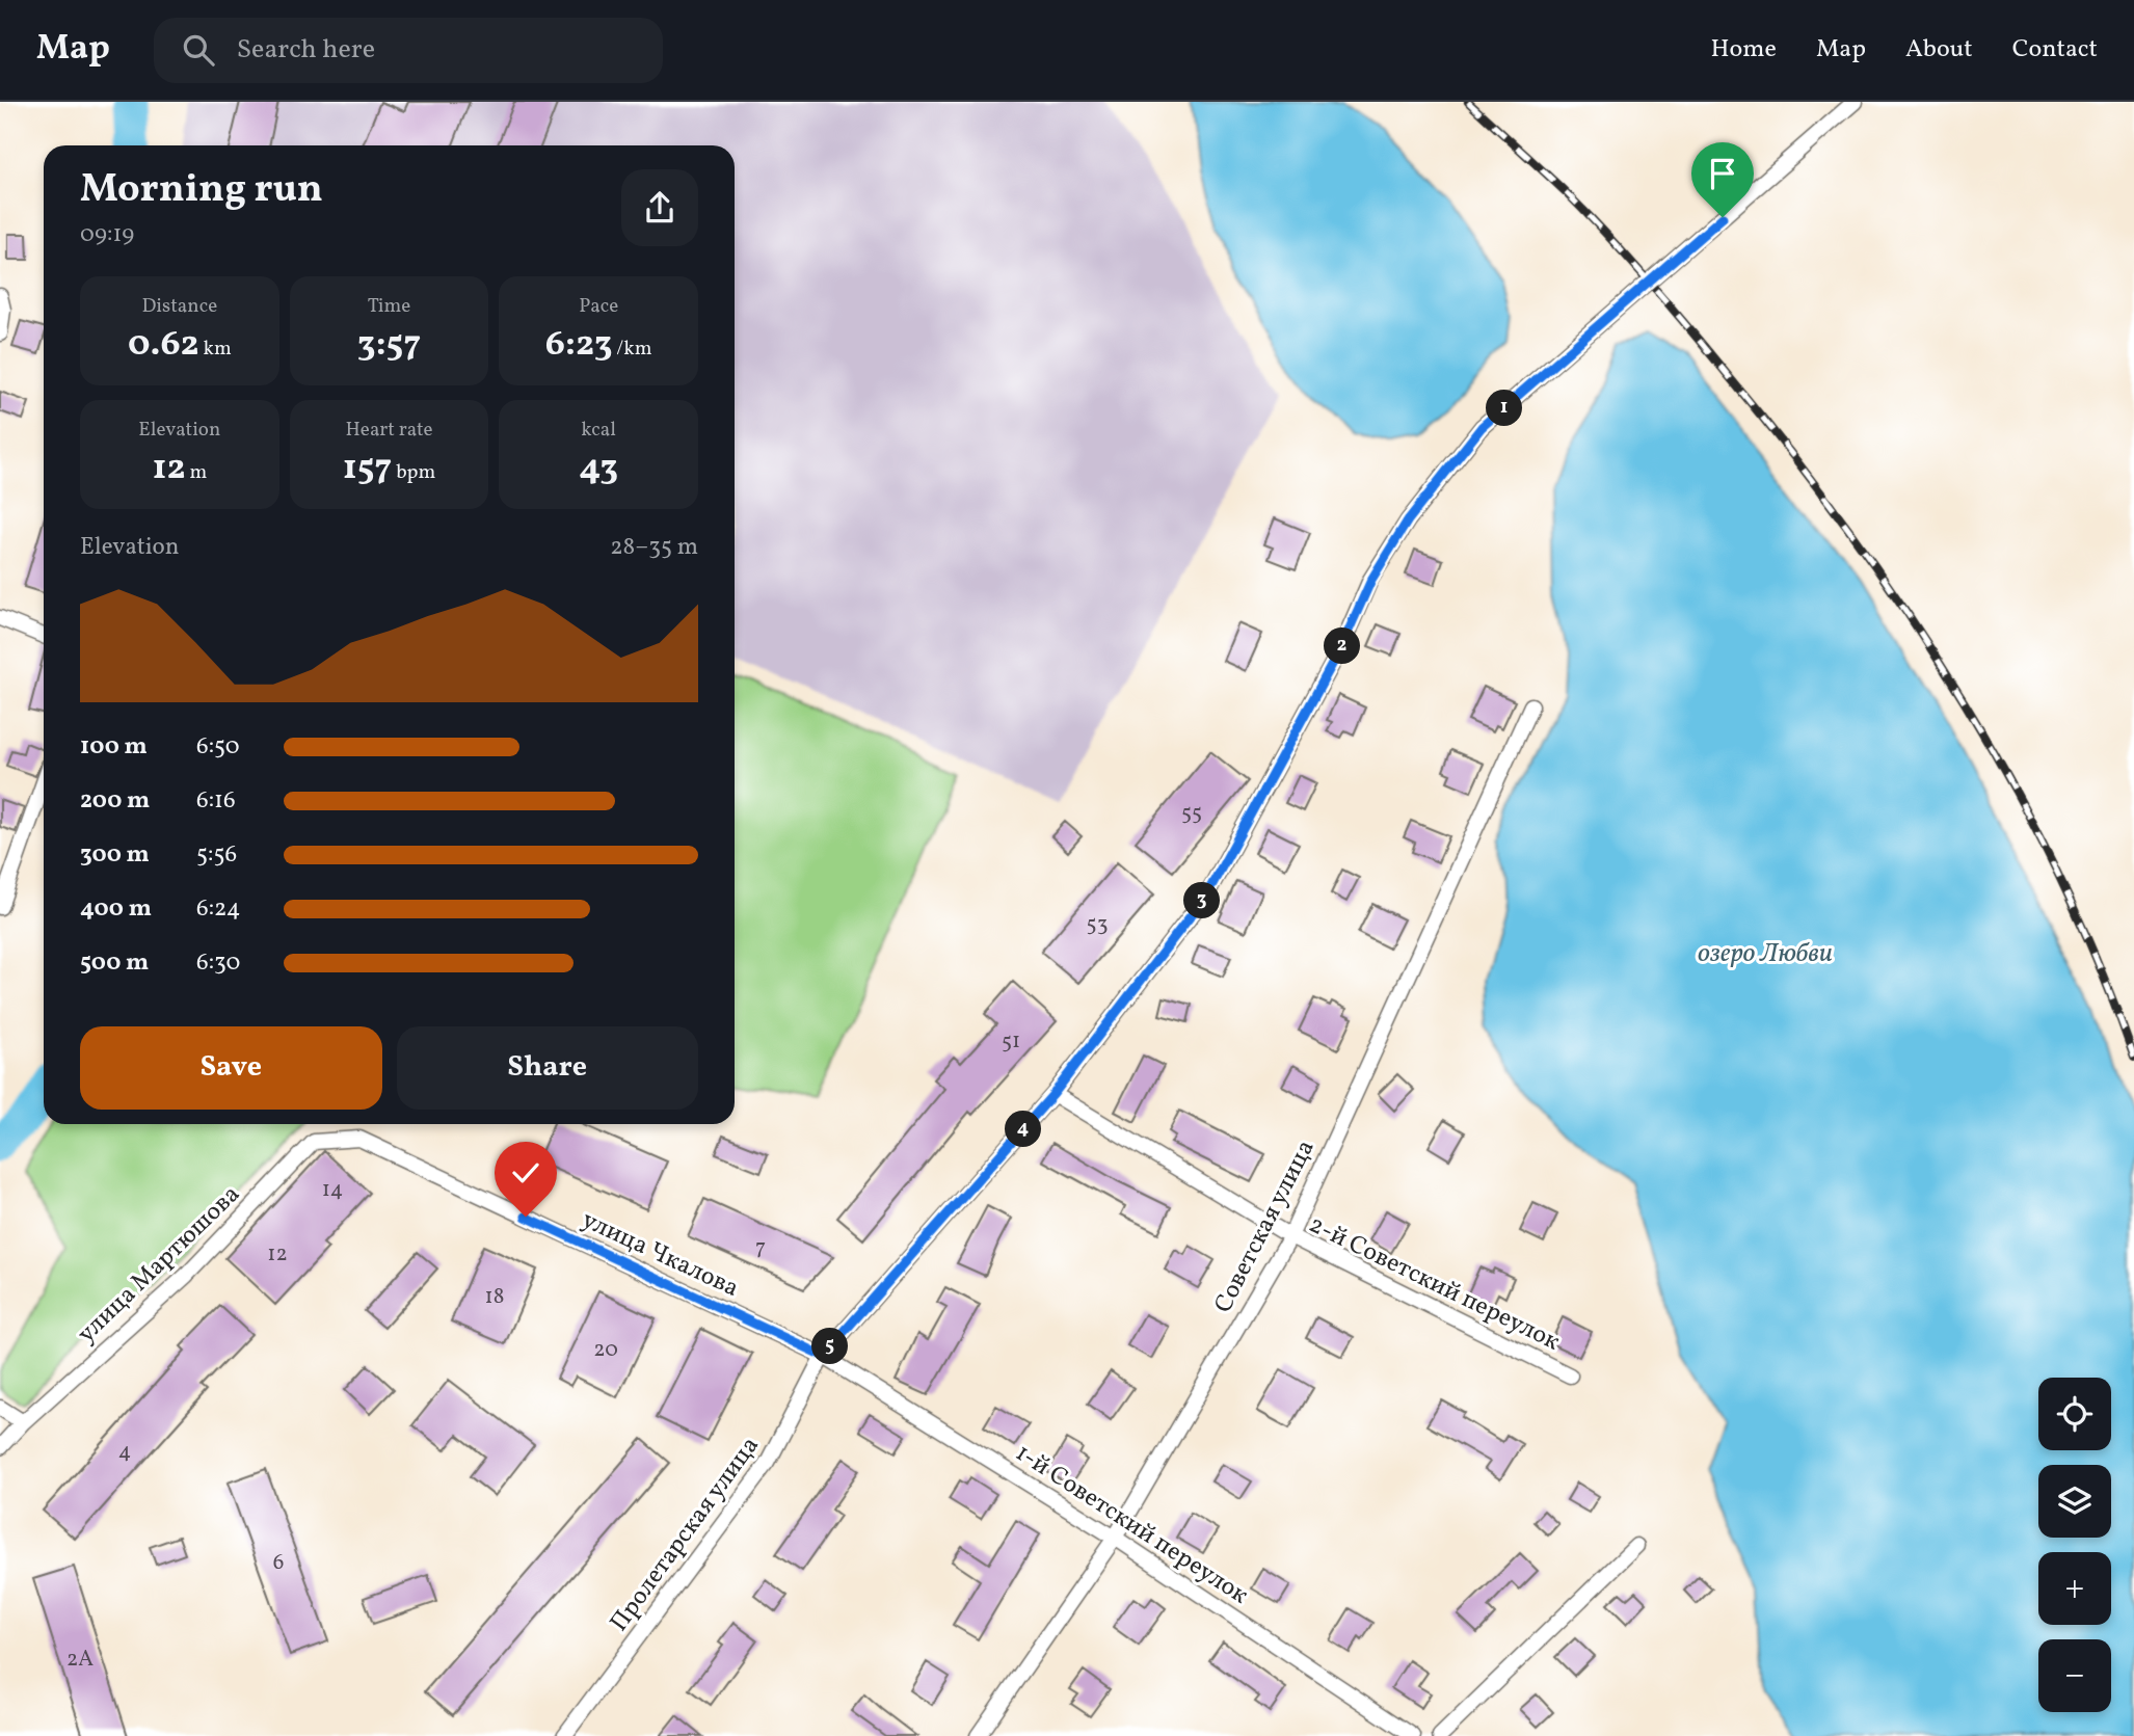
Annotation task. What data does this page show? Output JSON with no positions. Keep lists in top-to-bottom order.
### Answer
{
  "streets": {
    "street": [
      "Советская улица",
      "улица Чкалова",
      "улица Мартюшова",
      "2-й Советский переулок",
      "1-й Советский переулок",
      "Пролетарская улица"
    ]
  },
  "crossings": [
    ["Советская улица", "2-й Советский переулок"],
    ["Советская улица", "1-й Советский переулок"],
    ["улица Чкалова", "улица Мартюшова"],
    ["улица Чкалова", "1-й Советский переулок"],
    ["улица Чкалова", "Пролетарская улица"],
    ["2-й Советский переулок", "Пролетарская улица"],
    ["1-й Советский переулок", "Пролетарская улица"]
  ],
  "water": ["озеро Любви"],
  "house_numbers": [
    "55",
    "53",
    "51",
    "14",
    "7",
    "12",
    "18",
    "20",
    "4",
    "6",
    "2А"
  ],
  "page": {
    "header": "Map",
    "search": "Search here",
    "nav": [
      "Home",
      "Map",
      "About",
      "Contact"
    ],
    "heading": ["Morning run", "09:19"],
    "stats": [
      ["Distance", "0.62 km"],
      ["Time", "3:57"],
      ["Pace", "6:23 /km"],
      ["Elevation", "12 m"],
      ["Heart rate", "157 bpm"],
      ["kcal", "43"]
    ],
    "pins": [
      "1",
      "2",
      "3",
      "4",
      "5"
    ],
    "chart": ["Elevation", "28–35 m"],
    "list": [
      {
        "name": "100 m",
        "note": "6:50"
      },
      {
        "name": "200 m",
        "note": "6:16"
      },
      {
        "name": "300 m",
        "note": "5:56"
      },
      {
        "name": "400 m",
        "note": "6:24"
      },
      {
        "name": "500 m",
        "note": "6:30"
      }
    ],
    "buttons": ["Save", "Share"],
    "map_buttons": ["+", "−"]
  }
}
